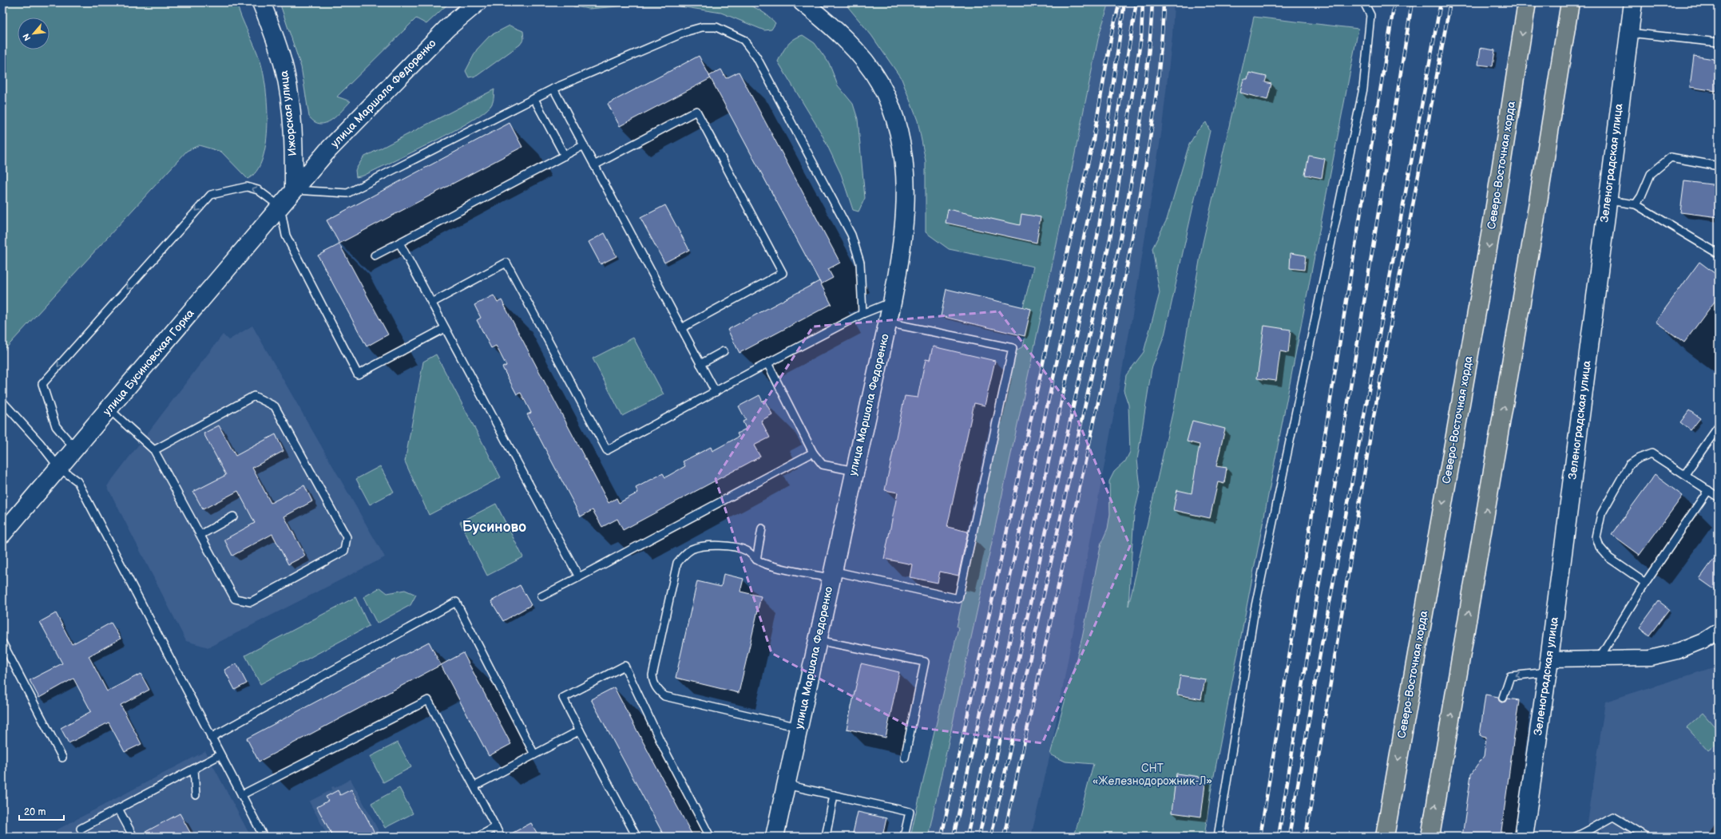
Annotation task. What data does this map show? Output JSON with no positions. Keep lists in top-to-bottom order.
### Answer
{
  "streets": {
    "main road": ["Северо-Восточная хорда"],
    "street": [
      "улица Маршала Федоренко",
      "Ижорская улица",
      "Зеленоградская улица",
      "улица Бусиновская Горка"
    ]
  },
  "crossings": [
    ["улица Маршала Федоренко", "Ижорская улица"],
    ["улица Маршала Федоренко", "улица Бусиновская Горка"],
    ["Ижорская улица", "улица Бусиновская Горка"]
  ],
  "districts": ["Бусиново"],
  "parks": ["СНТ «Железнодорожник-Л»"],
  "scale_bar": "20 m",
  "north": "bottom left"
}
